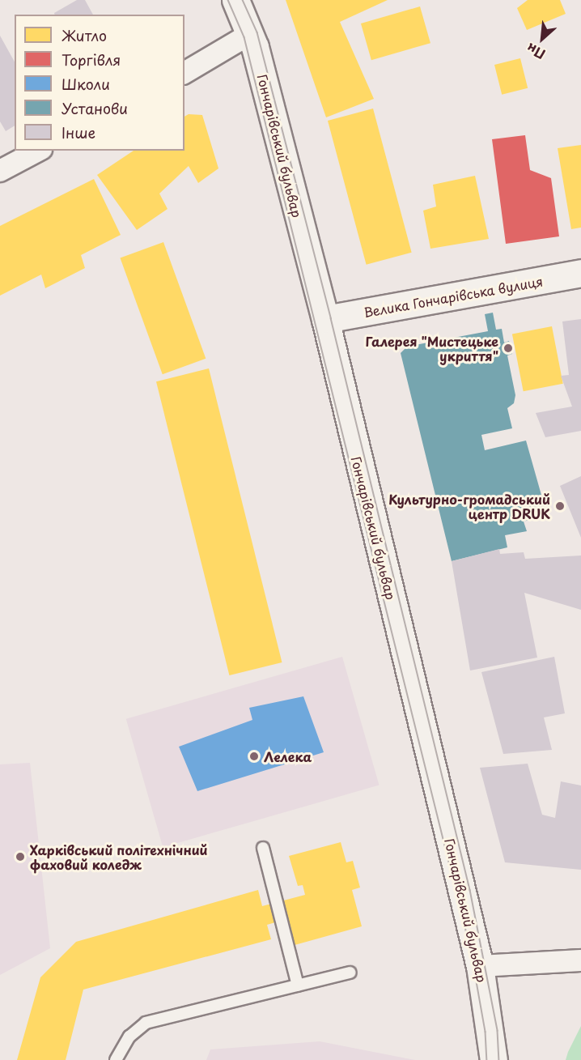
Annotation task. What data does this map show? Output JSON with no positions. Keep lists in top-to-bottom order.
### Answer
{
  "streets": {
    "main road": ["Гончарівський бульвар", "Велика Гончарівська вулиця"]
  },
  "crossings": [
    ["Гончарівський бульвар", "Велика Гончарівська вулиця"]
  ],
  "places": [
    "Галерея \"Мистецьке укриття\"",
    "Культурно-громадський центр DRUK",
    "Лелека",
    "Харківський політехнічний фаховий коледж"
  ],
  "legend": [
    "Житло",
    "Торгівля",
    "Школи",
    "Установи",
    "Інше"
  ],
  "north": "bottom left"
}
